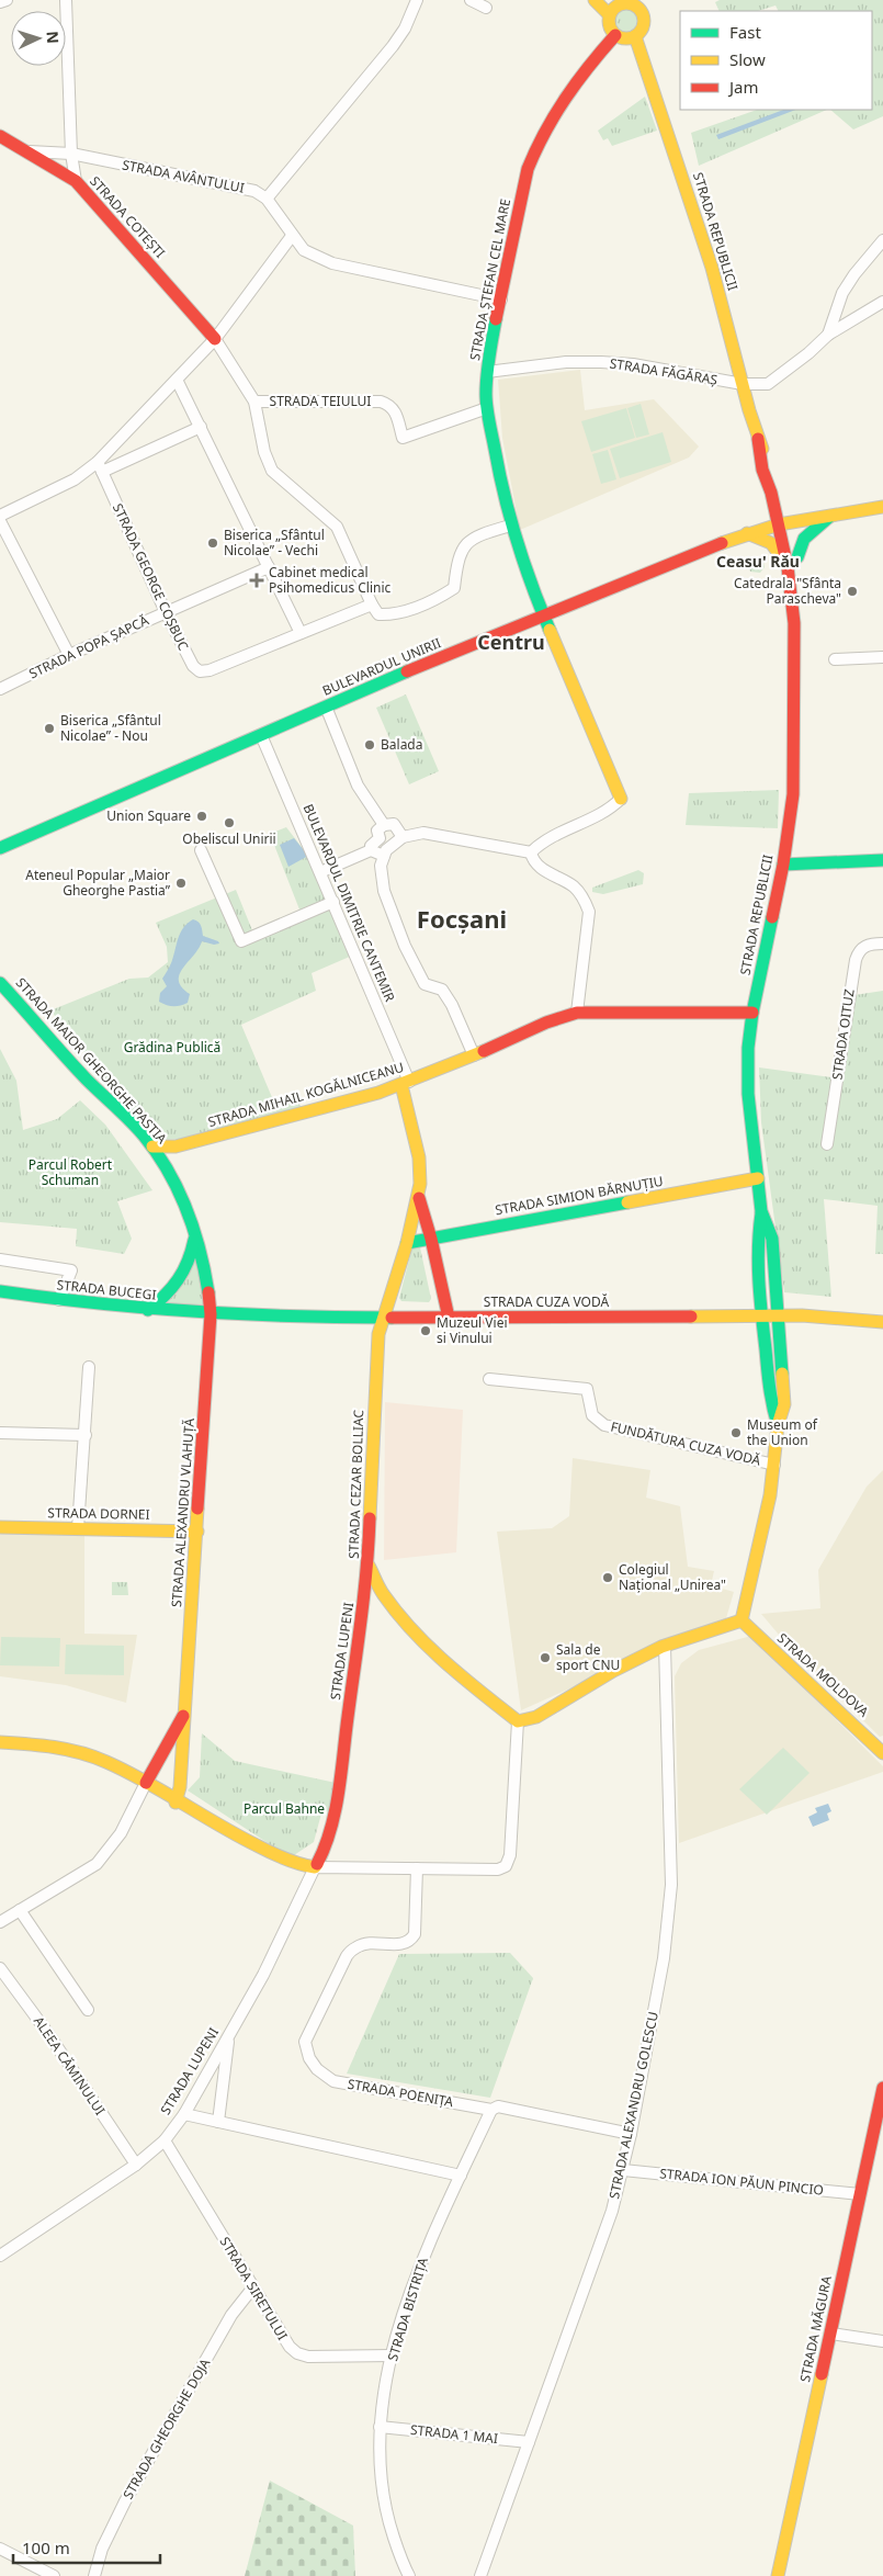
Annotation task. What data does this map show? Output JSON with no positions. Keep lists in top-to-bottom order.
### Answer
{
  "streets": {
    "main road": [
      "STRADA COTEȘTI",
      "STRADA REPUBLICII",
      "STRADA ȘTEFAN CEL MARE",
      "BULEVARDUL UNIRII",
      "BULEVARDUL DIMITRIE CANTEMIR",
      "STRADA MAIOR GHEORGHE PASTIA",
      "STRADA MIHAIL KOGĂLNICEANU",
      "STRADA SIMION BĂRNUȚIU",
      "STRADA BUCEGI",
      "STRADA CUZA VODĂ",
      "STRADA CEZAR BOLLIAC",
      "STRADA ALEXANDRU VLAHUȚĂ",
      "STRADA DORNEI",
      "STRADA LUPENI",
      "STRADA MOLDOVA",
      "STRADA MĂGURA"
    ],
    "street": [
      "STRADA AVÂNTULUI",
      "STRADA FĂGĂRAȘ",
      "STRADA TEIULUI",
      "STRADA GEORGE COȘBUC",
      "STRADA POPA ȘAPCĂ",
      "STRADA OITUZ",
      "FUNDĂTURA CUZA VODĂ",
      "ALEEA CĂMINULUI",
      "STRADA POENIȚA",
      "STRADA ALEXANDRU GOLESCU",
      "STRADA ION PĂUN PINCIO",
      "STRADA SIRETULUI",
      "STRADA BISTRIȚA",
      "STRADA GHEORGHE DOJA",
      "STRADA 1 MAI"
    ]
  },
  "crossings": [
    ["STRADA AVÂNTULUI", "STRADA COTEȘTI"],
    ["STRADA REPUBLICII", "STRADA ȘTEFAN CEL MARE"],
    ["STRADA REPUBLICII", "STRADA FĂGĂRAȘ"],
    ["STRADA REPUBLICII", "BULEVARDUL UNIRII"],
    ["STRADA REPUBLICII", "STRADA MIHAIL KOGĂLNICEANU"],
    ["STRADA REPUBLICII", "STRADA SIMION BĂRNUȚIU"],
    ["STRADA REPUBLICII", "STRADA CUZA VODĂ"],
    ["STRADA REPUBLICII", "FUNDĂTURA CUZA VODĂ"],
    ["STRADA REPUBLICII", "STRADA MOLDOVA"],
    ["STRADA ȘTEFAN CEL MARE", "STRADA FĂGĂRAȘ"],
    ["STRADA ȘTEFAN CEL MARE", "STRADA TEIULUI"],
    ["STRADA ȘTEFAN CEL MARE", "STRADA GEORGE COȘBUC"],
    ["STRADA ȘTEFAN CEL MARE", "BULEVARDUL UNIRII"],
    ["STRADA GEORGE COȘBUC", "STRADA POPA ȘAPCĂ"],
    ["BULEVARDUL UNIRII", "BULEVARDUL DIMITRIE CANTEMIR"],
    ["BULEVARDUL DIMITRIE CANTEMIR", "STRADA MIHAIL KOGĂLNICEANU"],
    ["BULEVARDUL DIMITRIE CANTEMIR", "STRADA SIMION BĂRNUȚIU"],
    ["BULEVARDUL DIMITRIE CANTEMIR", "STRADA CUZA VODĂ"],
    ["BULEVARDUL DIMITRIE CANTEMIR", "STRADA CEZAR BOLLIAC"],
    ["STRADA MAIOR GHEORGHE PASTIA", "STRADA MIHAIL KOGĂLNICEANU"],
    ["STRADA MAIOR GHEORGHE PASTIA", "STRADA BUCEGI"],
    ["STRADA MAIOR GHEORGHE PASTIA", "STRADA CUZA VODĂ"],
    ["STRADA MAIOR GHEORGHE PASTIA", "STRADA ALEXANDRU VLAHUȚĂ"],
    ["STRADA BUCEGI", "STRADA CUZA VODĂ"],
    ["STRADA BUCEGI", "STRADA ALEXANDRU VLAHUȚĂ"],
    ["STRADA CUZA VODĂ", "STRADA CEZAR BOLLIAC"],
    ["STRADA CUZA VODĂ", "STRADA ALEXANDRU VLAHUȚĂ"],
    ["STRADA CEZAR BOLLIAC", "STRADA LUPENI"],
    ["STRADA ALEXANDRU VLAHUȚĂ", "STRADA DORNEI"],
    ["STRADA LUPENI", "ALEEA CĂMINULUI"],
    ["STRADA LUPENI", "STRADA SIRETULUI"],
    ["STRADA POENIȚA", "STRADA ALEXANDRU GOLESCU"],
    ["STRADA ALEXANDRU GOLESCU", "STRADA ION PĂUN PINCIO"],
    ["STRADA ALEXANDRU GOLESCU", "STRADA 1 MAI"],
    ["STRADA ION PĂUN PINCIO", "STRADA MĂGURA"],
    ["STRADA SIRETULUI", "STRADA BISTRIȚA"],
    ["STRADA SIRETULUI", "STRADA GHEORGHE DOJA"],
    ["STRADA BISTRIȚA", "STRADA 1 MAI"]
  ],
  "districts": ["Ceasu' Rău", "Centru", "Focșani"],
  "parks": ["Grădina Publică", "Parcul Robert Schuman", "Parcul Bahne"],
  "places": {
    "other": [
      "Biserica „Sfântul Nicolae” - Vechi",
      "Catedrala \"Sfânta Parascheva\"",
      "Biserica „Sfântul Nicolae” - Nou",
      "Balada",
      "Union Square",
      "Obeliscul Unirii",
      "Ateneul Popular „Maior Gheorghe Pastia”",
      "Muzeul Viei si Vinului",
      "Museum of the Union",
      "Colegiul Național „Unirea\"",
      "Sala de sport CNU"
    ],
    "health": ["Cabinet medical Psihomedicus Clinic"]
  },
  "legend": ["Fast", "Slow", "Jam"],
  "scale_bar": "100 m",
  "north": "right"
}
